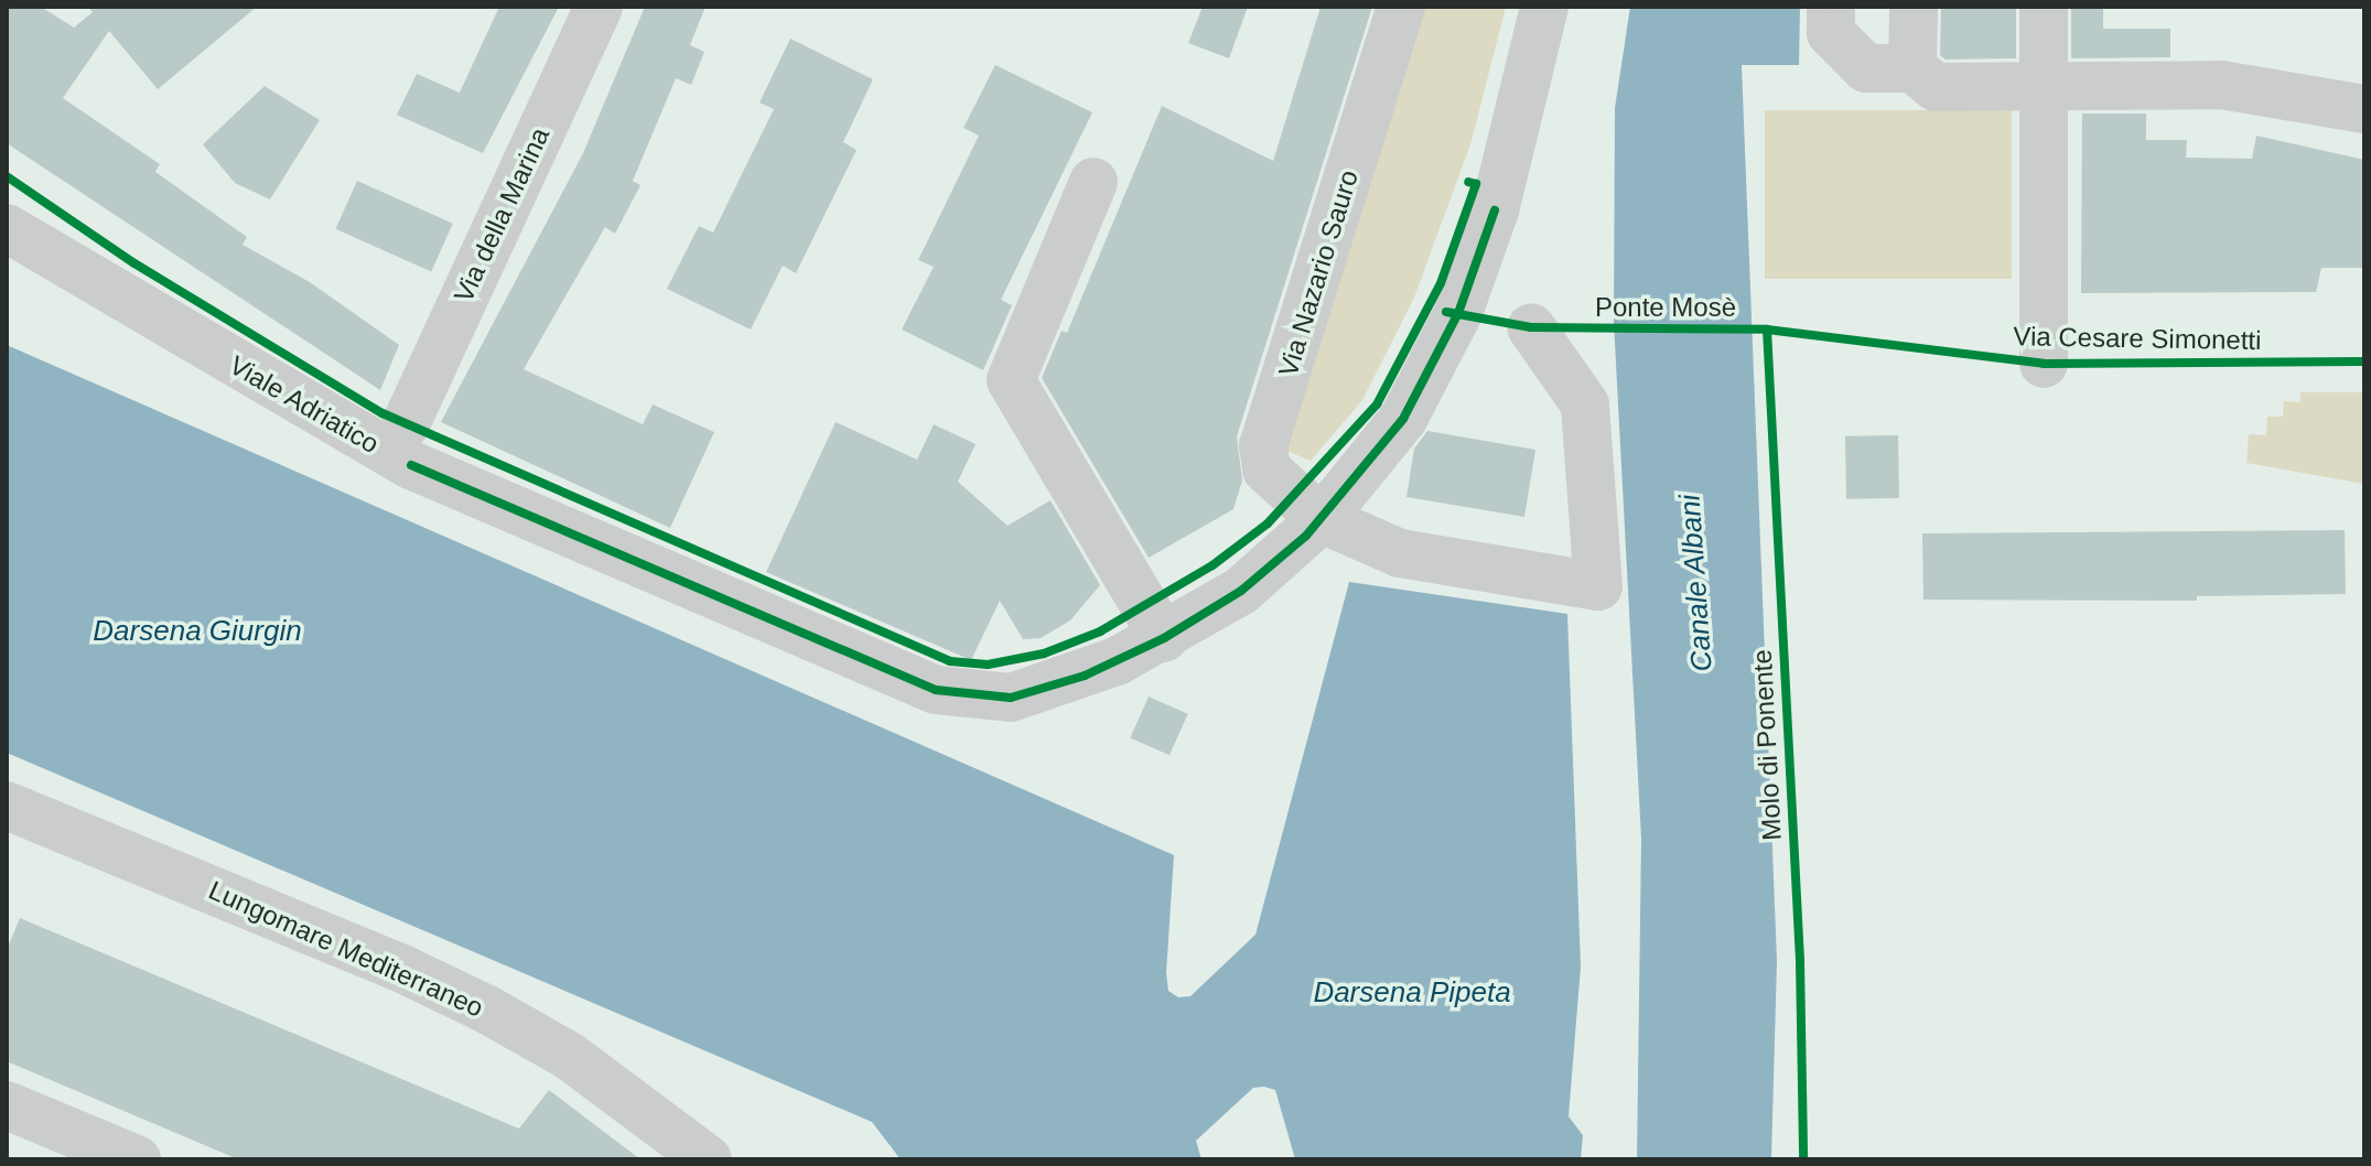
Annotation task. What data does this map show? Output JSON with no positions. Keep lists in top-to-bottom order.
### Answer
{
  "streets": {
    "street": [
      "Via della Marina",
      "Via Nazario Sauro",
      "Viale Adriatico",
      "Lungomare Mediterraneo"
    ],
    "cycle path": ["Ponte Mosè", "Molo di Ponente"]
  },
  "water": ["Canale Albani", "Darsena Giurgin", "Darsena Pipeta"]
}
